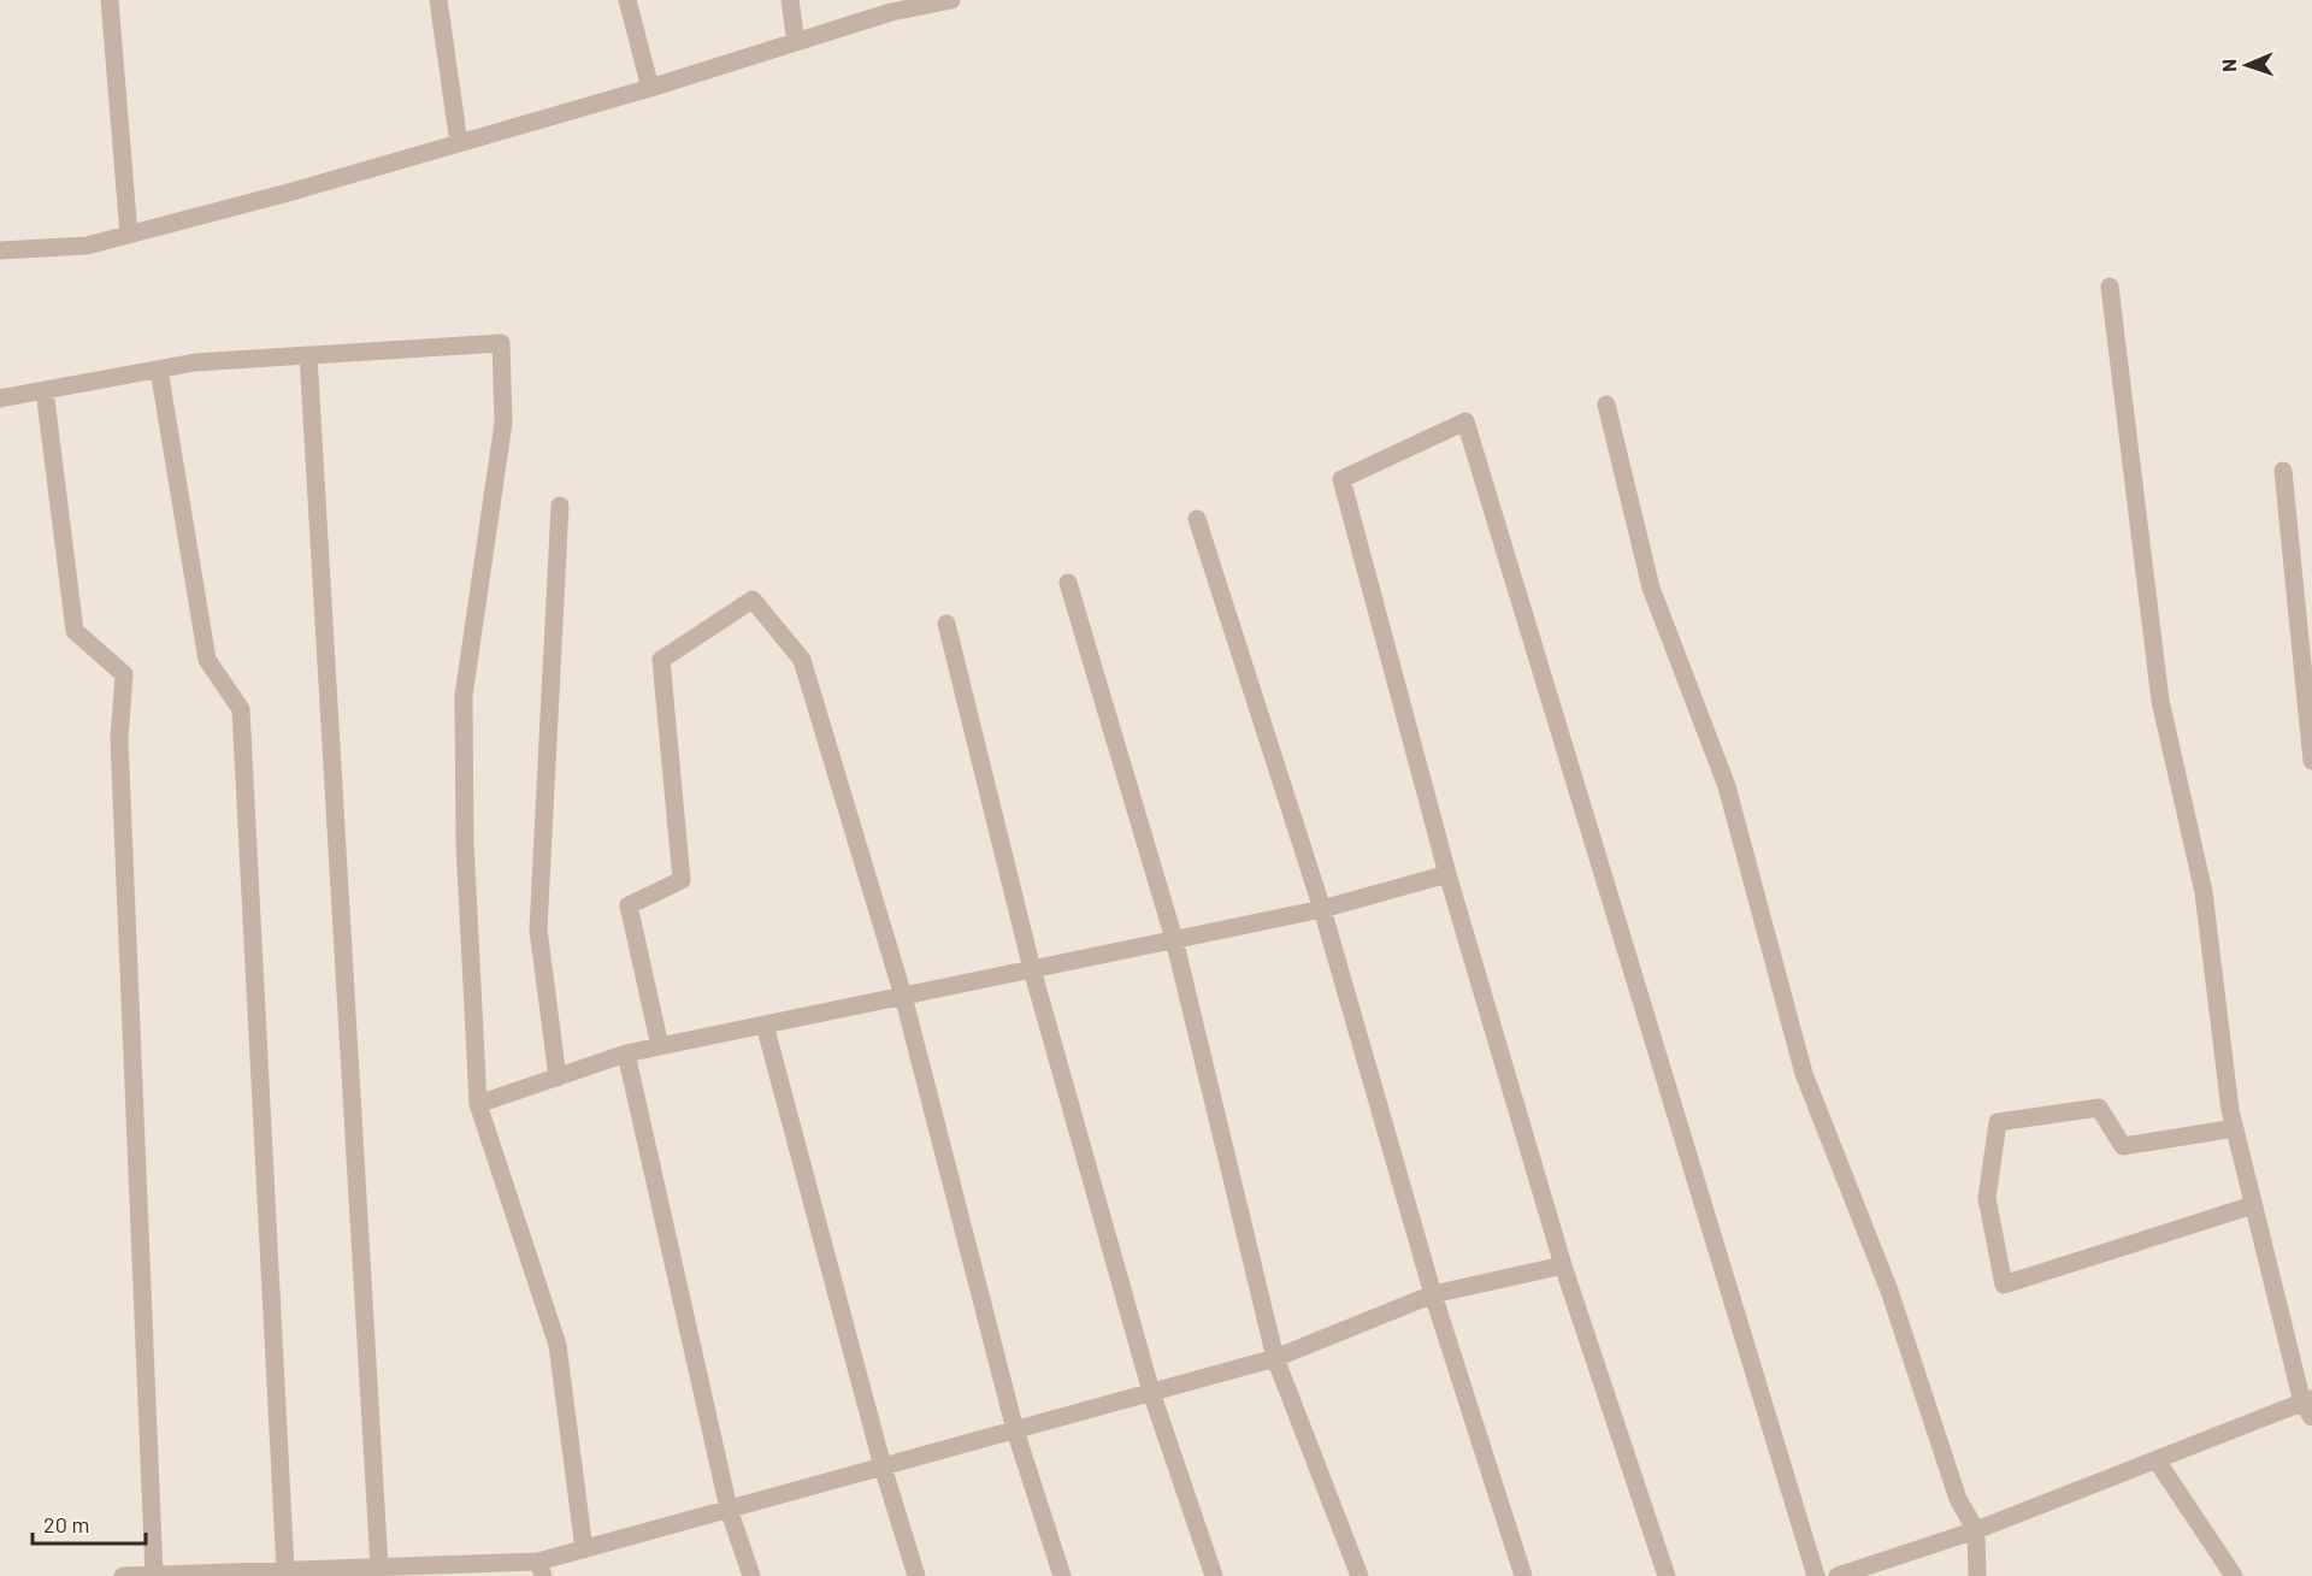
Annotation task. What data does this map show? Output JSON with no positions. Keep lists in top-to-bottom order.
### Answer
{
  "scale_bar": "20 m",
  "north": "left"
}
